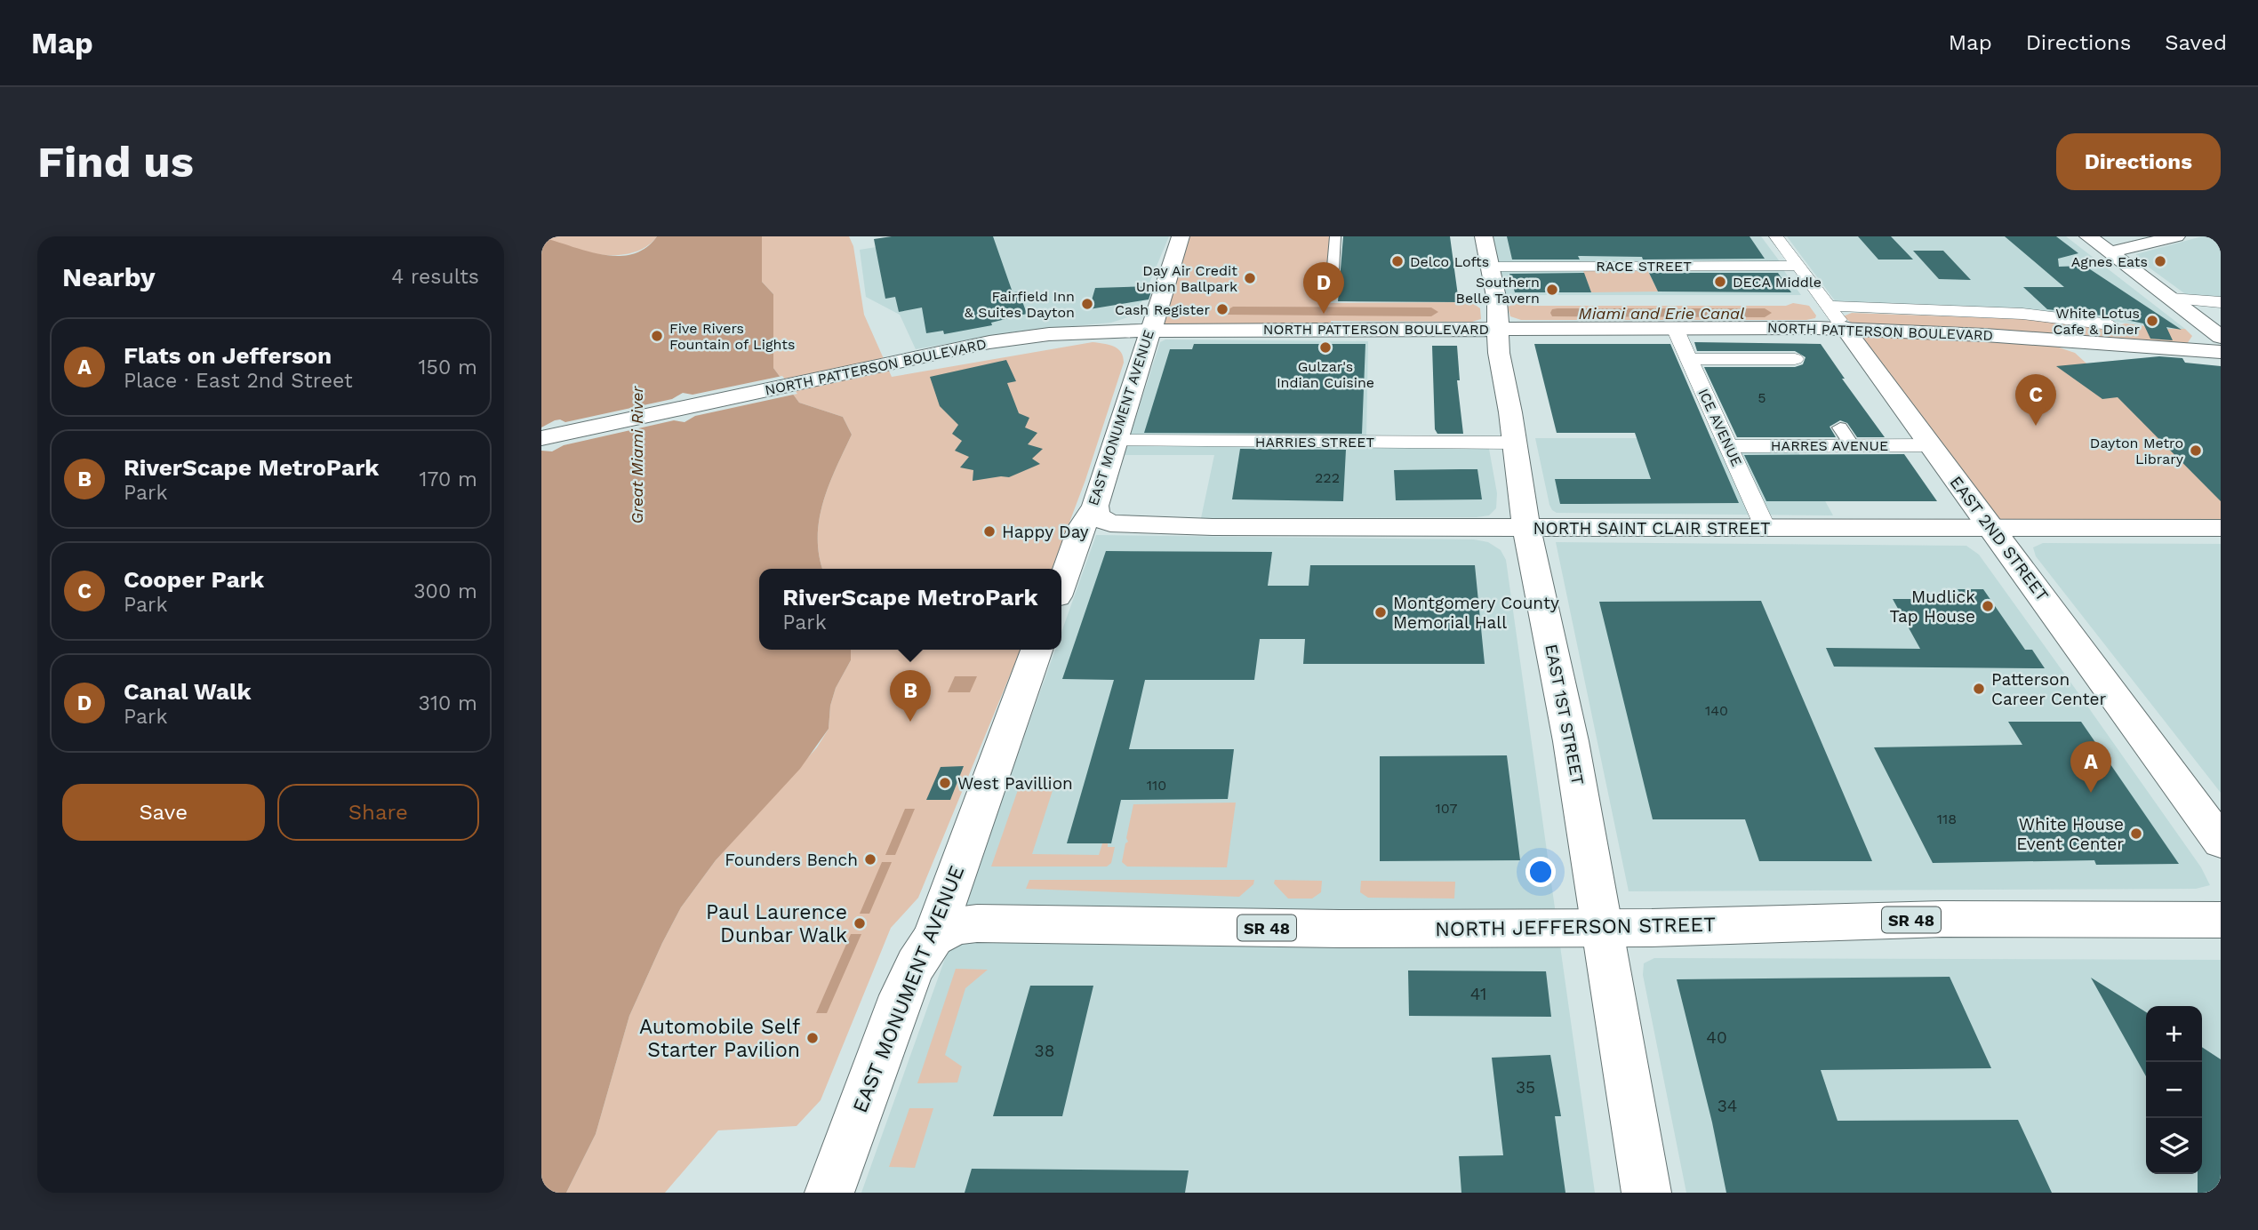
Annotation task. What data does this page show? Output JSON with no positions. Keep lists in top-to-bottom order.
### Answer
{
  "streets": {
    "main road": [
      "NORTH PATTERSON BOULEVARD",
      "EAST MONUMENT AVENUE",
      "NORTH SAINT CLAIR STREET",
      "EAST 2ND STREET",
      "EAST 1ST STREET",
      "SR 48",
      "NORTH JEFFERSON STREET"
    ],
    "street": [
      "RACE STREET",
      "ICE AVENUE",
      "HARRIES STREET",
      "HARRES AVENUE"
    ]
  },
  "crossings": [
    ["RACE STREET", "EAST 2ND STREET"],
    ["RACE STREET", "EAST 1ST STREET"],
    ["NORTH PATTERSON BOULEVARD", "EAST MONUMENT AVENUE"],
    ["NORTH PATTERSON BOULEVARD", "ICE AVENUE"],
    ["NORTH PATTERSON BOULEVARD", "EAST 2ND STREET"],
    ["NORTH PATTERSON BOULEVARD", "EAST 1ST STREET"],
    ["EAST MONUMENT AVENUE", "HARRIES STREET"],
    ["EAST MONUMENT AVENUE", "NORTH SAINT CLAIR STREET"],
    ["EAST MONUMENT AVENUE", "NORTH JEFFERSON STREET"],
    ["ICE AVENUE", "HARRES AVENUE"],
    ["ICE AVENUE", "NORTH SAINT CLAIR STREET"],
    ["HARRIES STREET", "EAST 1ST STREET"],
    ["HARRES AVENUE", "EAST 2ND STREET"],
    ["NORTH SAINT CLAIR STREET", "EAST 2ND STREET"],
    ["NORTH SAINT CLAIR STREET", "EAST 1ST STREET"],
    ["EAST 1ST STREET", "NORTH JEFFERSON STREET"]
  ],
  "water": ["Miami and Erie Canal", "Great Miami River"],
  "places": [
    "Delco Lofts",
    "Agnes Eats",
    "Day Air Credit Union Ballpark",
    "DECA Middle",
    "Southern Belle Tavern",
    "Fairfield Inn & Suites Dayton",
    "Cash Register",
    "White Lotus Cafe & Diner",
    "Five Rivers Fountain of Lights",
    "Gulzar's Indian Cuisine",
    "Dayton Metro Library",
    "Happy Day",
    "Mudlick Tap House",
    "Montgomery County Memorial Hall",
    "Patterson Career Center",
    "West Pavillion",
    "White House Event Center",
    "Founders Bench",
    "Paul Laurence Dunbar Walk",
    "Automobile Self Starter Pavilion"
  ],
  "house_numbers": [
    "5",
    "222",
    "140",
    "110",
    "107",
    "118",
    "41",
    "40",
    "38",
    "35",
    "34"
  ],
  "page": {
    "header": "Map",
    "nav": ["Map", "Directions", "Saved"],
    "buttons": [
      "Directions",
      ["Save", "Share"]
    ],
    "title": "Find us",
    "heading": ["Nearby", "4 results"],
    "pins": [
      "D",
      "C",
      "B",
      "A"
    ],
    "list": [
      {
        "mark": "A",
        "name": "Flats on Jefferson",
        "note": "Place · East 2nd Street",
        "value": "150 m"
      },
      {
        "mark": "B",
        "name": "RiverScape MetroPark",
        "note": "Park",
        "value": "170 m"
      },
      {
        "mark": "C",
        "name": "Cooper Park",
        "note": "Park",
        "value": "300 m"
      },
      {
        "mark": "D",
        "name": "Canal Walk",
        "note": "Park",
        "value": "310 m"
      }
    ],
    "popup": ["RiverScape MetroPark", "Park"],
    "map_buttons": ["+", "−"]
  }
}
